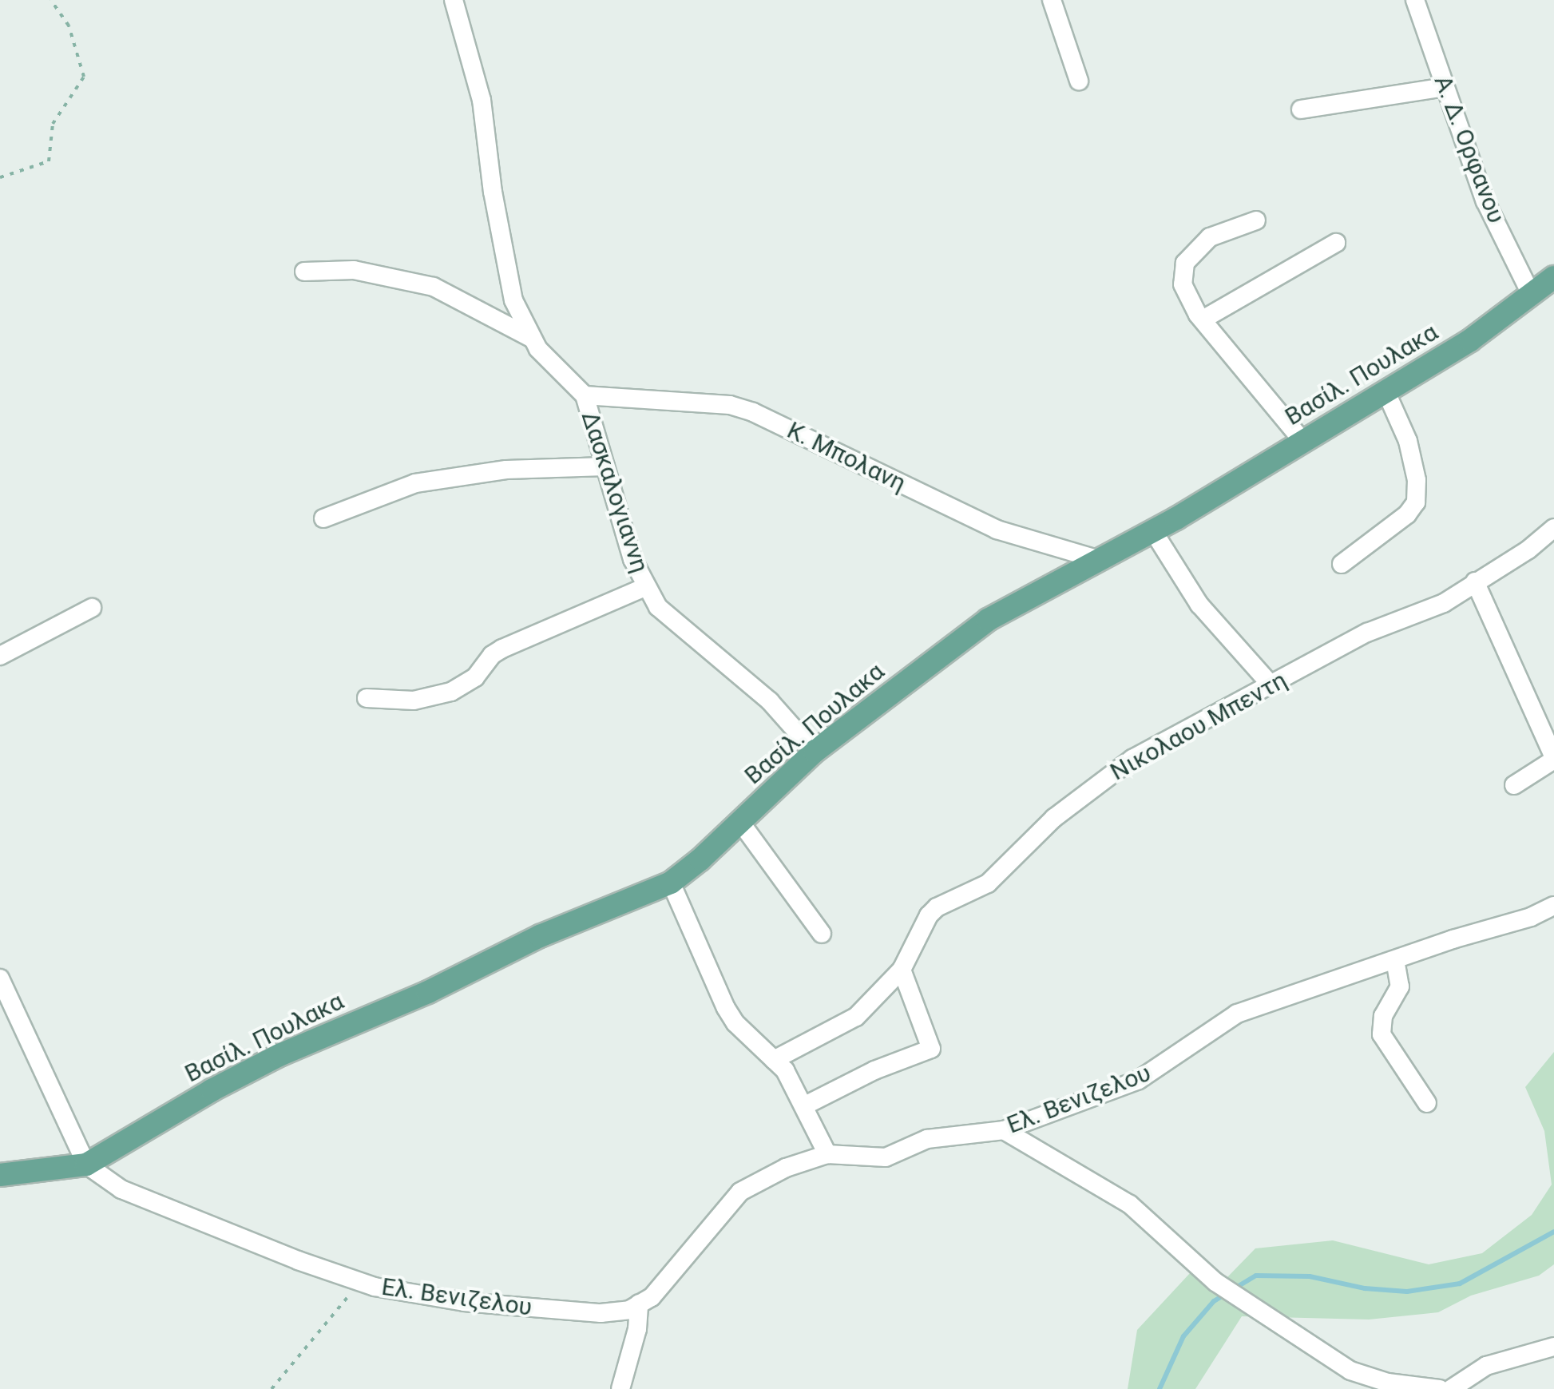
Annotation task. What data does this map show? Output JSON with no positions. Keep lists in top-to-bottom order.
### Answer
{
  "streets": {
    "main road": ["Βασίλ. Πουλακα"],
    "street": [
      "Α. Δ. Ορφανου",
      "Κ. Μπολανη",
      "Δασκαλογιαννη",
      "Νικολαου Μπεντη",
      "Ελ. Βενιζελου"
    ]
  },
  "crossings": [
    ["Α. Δ. Ορφανου", "Βασίλ. Πουλακα"],
    ["Βασίλ. Πουλακα", "Κ. Μπολανη"],
    ["Βασίλ. Πουλακα", "Δασκαλογιαννη"],
    ["Βασίλ. Πουλακα", "Ελ. Βενιζελου"],
    ["Κ. Μπολανη", "Δασκαλογιαννη"]
  ]
}
